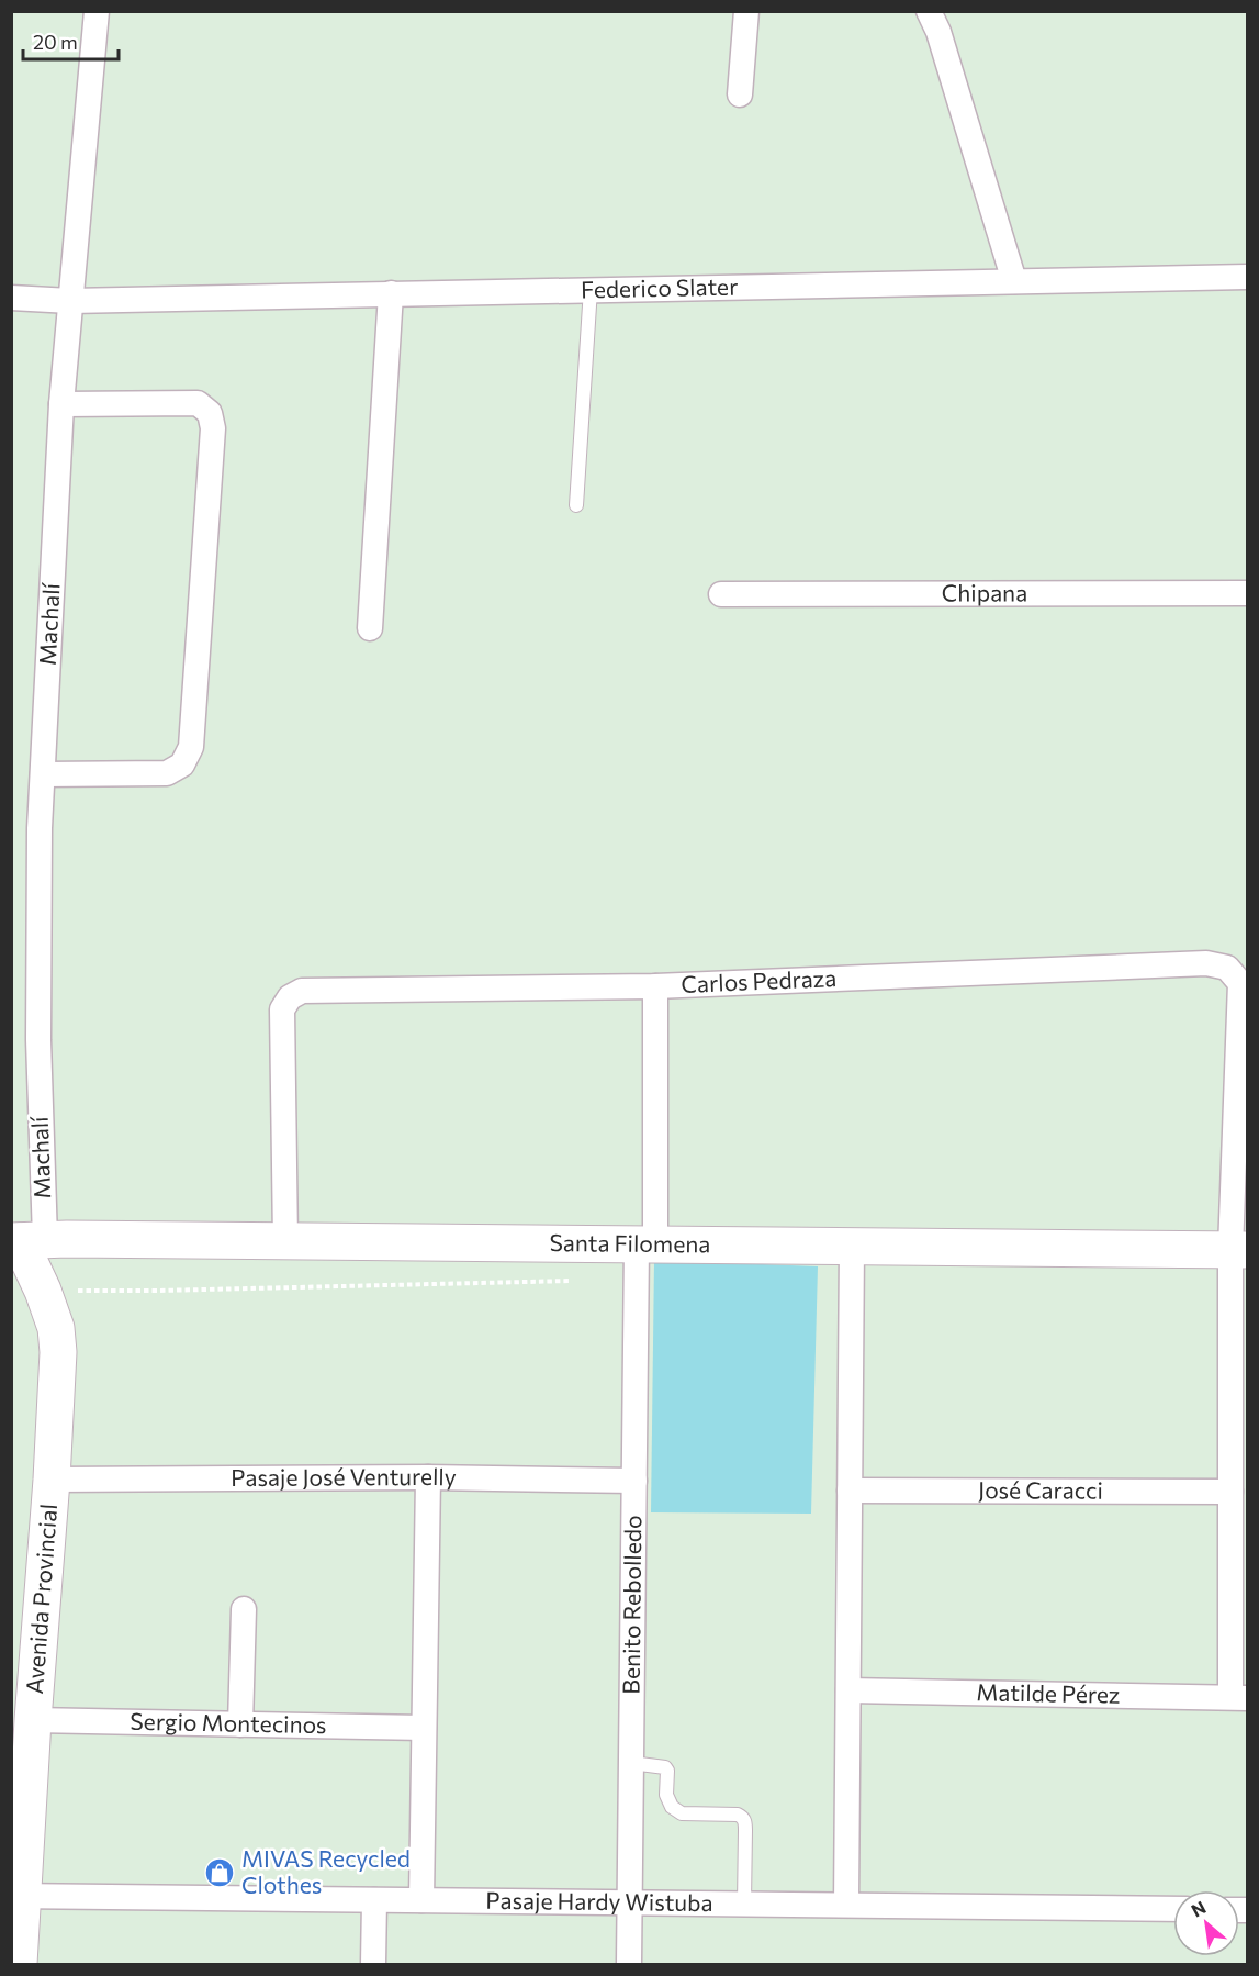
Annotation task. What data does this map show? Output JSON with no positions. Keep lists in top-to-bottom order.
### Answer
{
  "streets": {
    "street": [
      "Federico Slater",
      "Chipana",
      "Machalí",
      "Carlos Pedraza",
      "Santa Filomena",
      "Pasaje José Venturelly",
      "José Caracci",
      "Avenida Provincial",
      "Benito Rebolledo",
      "Matilde Pérez",
      "Sergio Montecinos",
      "Pasaje Hardy Wistuba"
    ]
  },
  "crossings": [
    ["Federico Slater", "Machalí"],
    ["Machalí", "Santa Filomena"],
    ["Machalí", "Avenida Provincial"],
    ["Carlos Pedraza", "Santa Filomena"],
    ["Carlos Pedraza", "Benito Rebolledo"],
    ["Santa Filomena", "Avenida Provincial"],
    ["Santa Filomena", "Benito Rebolledo"],
    ["Pasaje José Venturelly", "Avenida Provincial"],
    ["Pasaje José Venturelly", "Benito Rebolledo"],
    ["Avenida Provincial", "Sergio Montecinos"],
    ["Avenida Provincial", "Pasaje Hardy Wistuba"],
    ["Benito Rebolledo", "Pasaje Hardy Wistuba"]
  ],
  "places": {
    "shop": ["MIVAS Recycled Clothes"]
  },
  "scale_bar": "20 m",
  "north": "top left"
}
